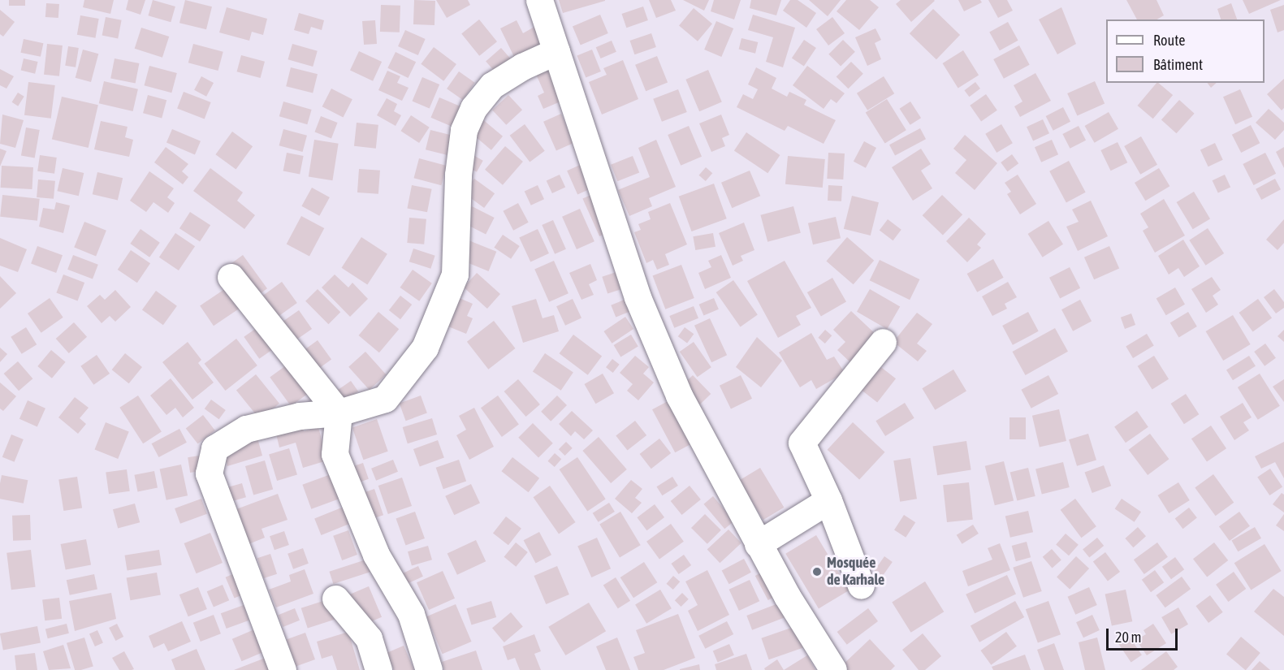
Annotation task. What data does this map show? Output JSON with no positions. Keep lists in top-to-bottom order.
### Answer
{
  "places": ["Mosquée de Karhale"],
  "legend": ["Route", "Bâtiment"],
  "scale_bar": "20 m"
}
